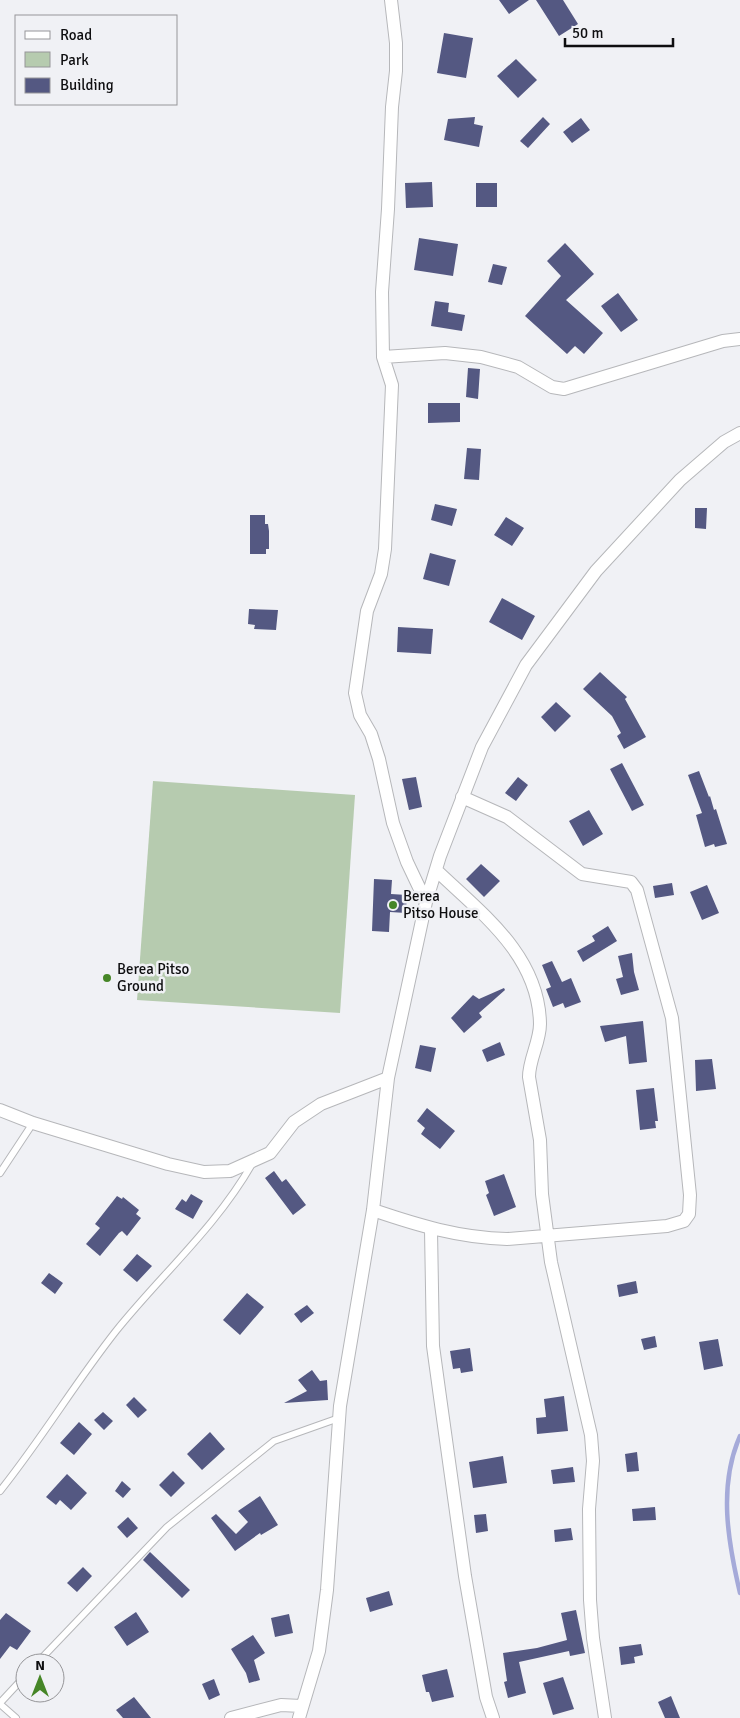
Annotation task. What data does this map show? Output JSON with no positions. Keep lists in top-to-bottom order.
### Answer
{
  "places": ["Berea Pitso House", "Berea Pitso Ground"],
  "legend": ["Road", "Park", "Building"],
  "scale_bar": "50 m",
  "north": "top"
}
